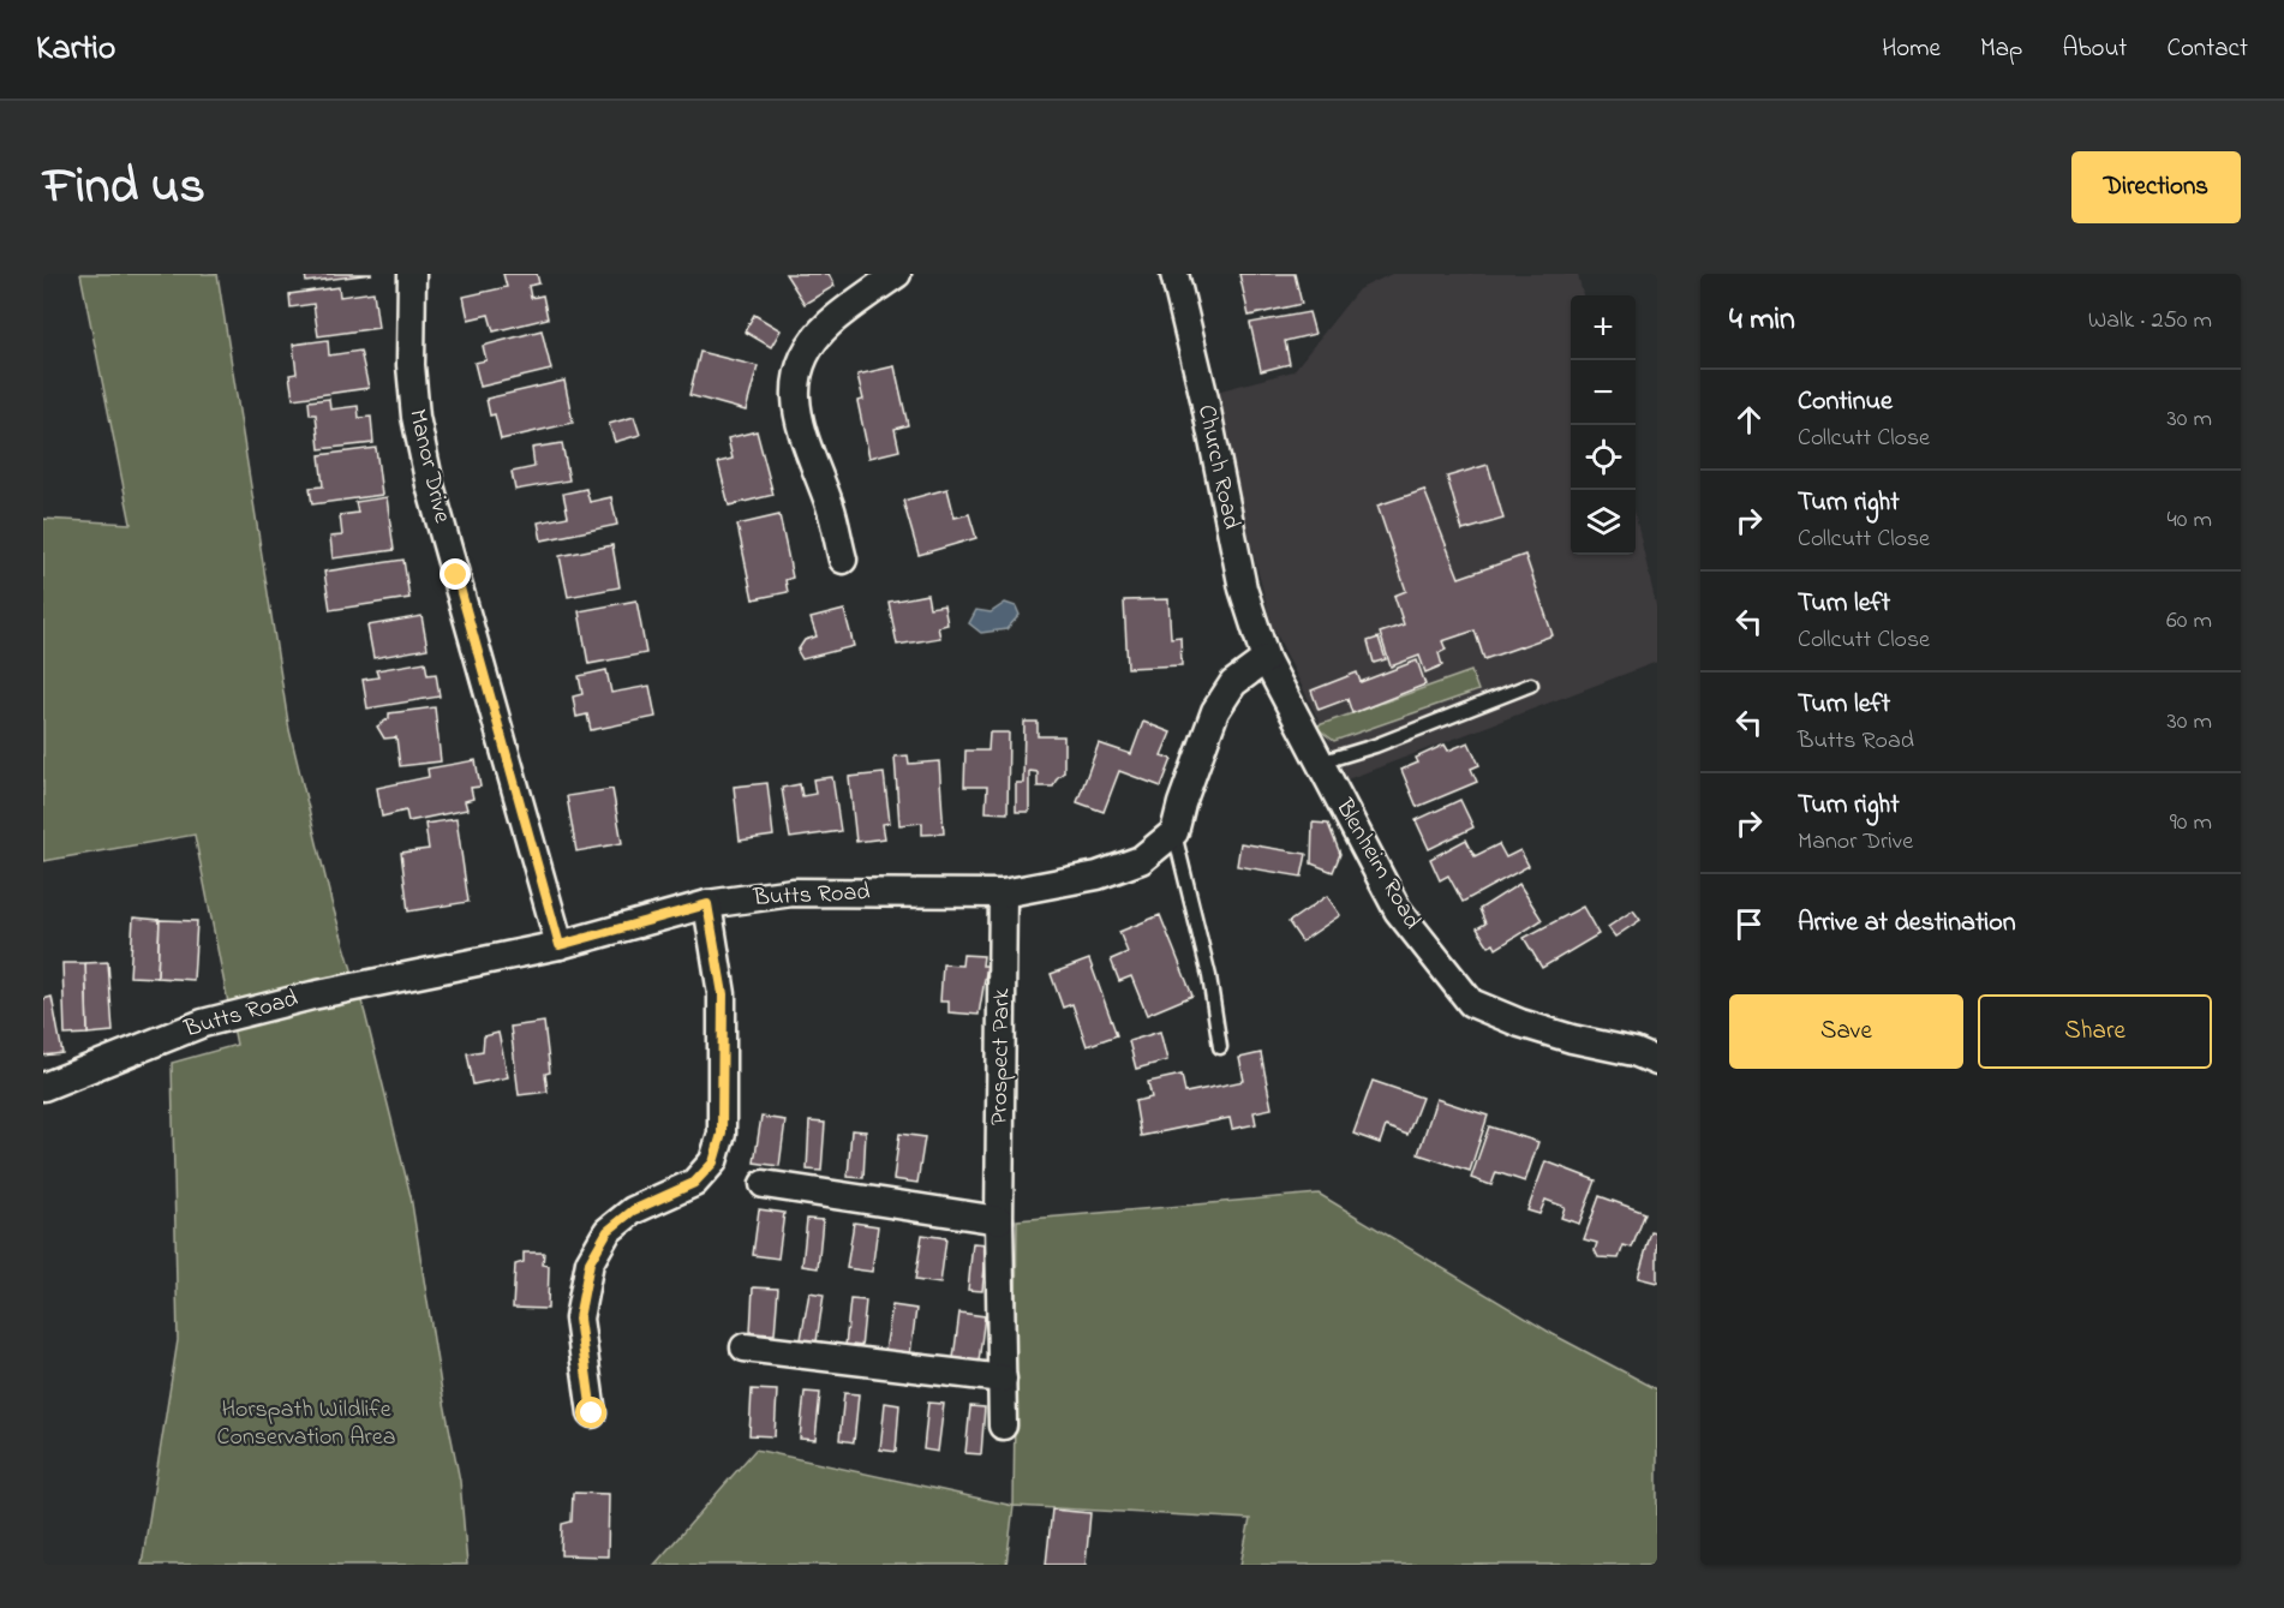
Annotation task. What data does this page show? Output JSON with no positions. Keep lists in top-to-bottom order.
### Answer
{
  "streets": {
    "street": [
      "Manor Drive",
      "Church Road",
      "Blenheim Road",
      "Butts Road",
      "Prospect Park"
    ]
  },
  "crossings": [
    ["Manor Drive", "Butts Road"],
    ["Church Road", "Blenheim Road"],
    ["Butts Road", "Prospect Park"]
  ],
  "parks": ["Horspath Wildlife Conservation Area"],
  "page": {
    "header": "Kartio",
    "nav": [
      "Home",
      "Map",
      "About",
      "Contact"
    ],
    "title": "Find us",
    "buttons": [
      "Directions",
      ["Save", "Share"]
    ],
    "heading": ["4 min", "Walk · 250 m"],
    "map_buttons": ["+", "−"],
    "list": [
      ["Continue", "Collcutt Close", "30 m"],
      ["Turn right", "Collcutt Close", "40 m"],
      ["Turn left", "Collcutt Close", "60 m"],
      ["Turn left", "Butts Road", "30 m"],
      ["Turn right", "Manor Drive", "90 m"],
      "Arrive at destination"
    ]
  }
}
